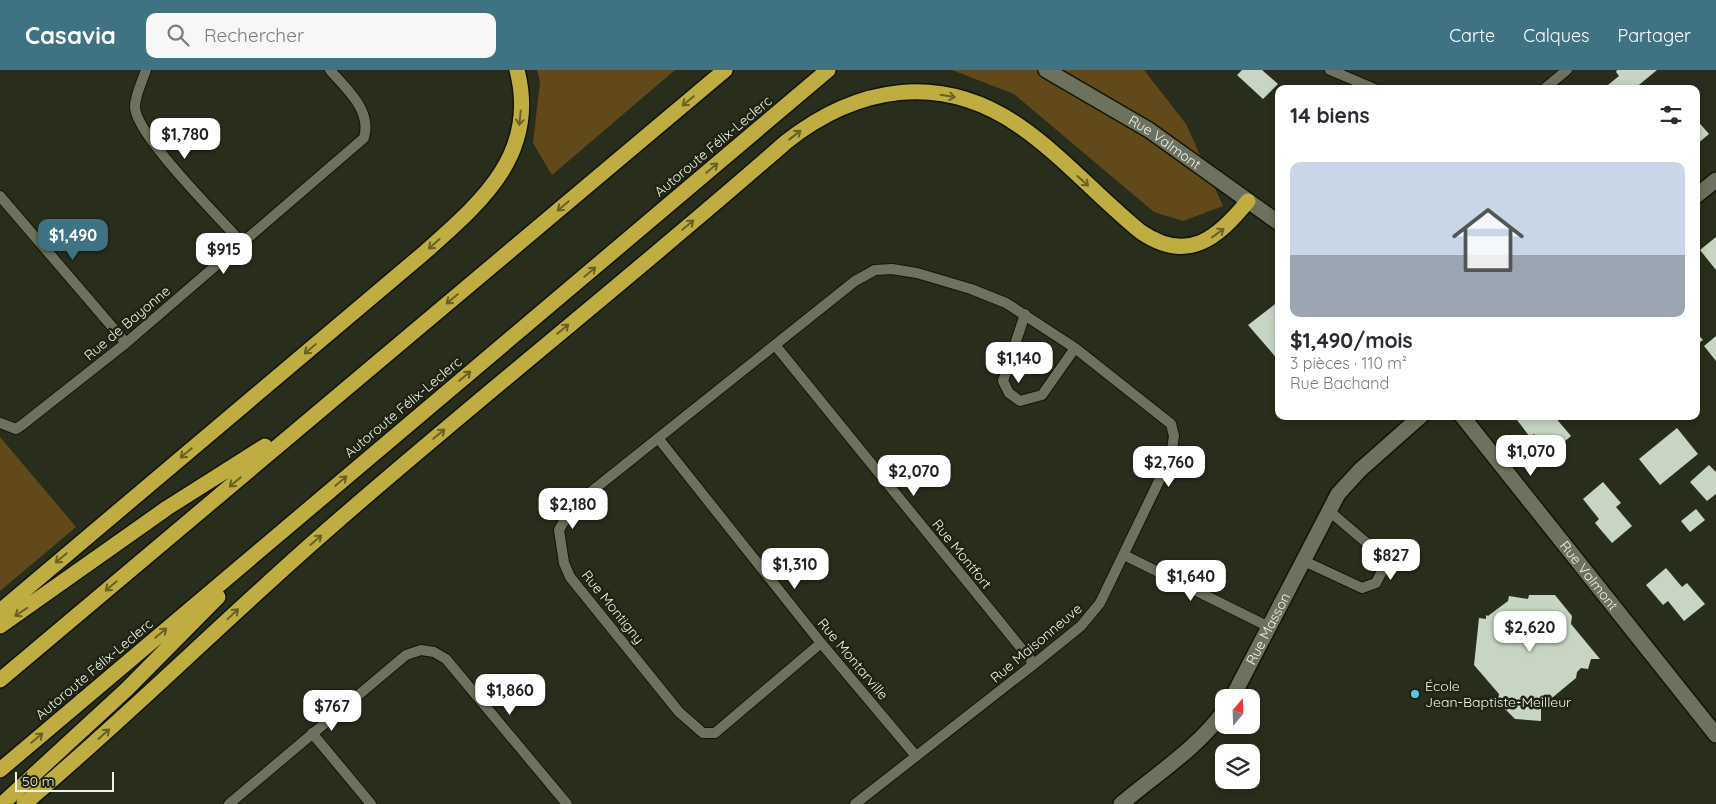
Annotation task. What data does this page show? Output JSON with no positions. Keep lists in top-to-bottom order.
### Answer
{
  "streets": {
    "highway": ["Autoroute Félix-Leclerc"],
    "street": [
      "Rue Valmont",
      "Rue de Bayonne",
      "Rue Montfort",
      "Rue Montigny",
      "Rue Masson",
      "Rue Maisonneuve",
      "Rue Montarville"
    ]
  },
  "crossings": [
    ["Rue Montfort", "Rue Montigny"],
    ["Rue Montfort", "Rue Maisonneuve"],
    ["Rue Montigny", "Rue Maisonneuve"],
    ["Rue Montigny", "Rue Montarville"],
    ["Rue Maisonneuve", "Rue Montarville"]
  ],
  "places": ["École Jean-Baptiste-Meilleur"],
  "scale_bar": "50 m",
  "north": "top",
  "page": {
    "header": "Casavia",
    "search": "Rechercher",
    "nav": ["Carte", "Calques", "Partager"],
    "heading": "14 biens",
    "price": [
      "$1,780",
      "$1,490",
      "$915",
      "$1,140",
      "$1,070",
      "$2,760",
      "$2,070",
      "$2,180",
      "$827",
      "$1,310",
      "$1,640",
      "$2,620",
      "$1,860",
      "$767"
    ],
    "list": [
      {
        "name": "$1,490/mois",
        "note": "3 pièces · 110 m² · Rue Bachand"
      }
    ],
    "scale": "50 m"
  }
}
